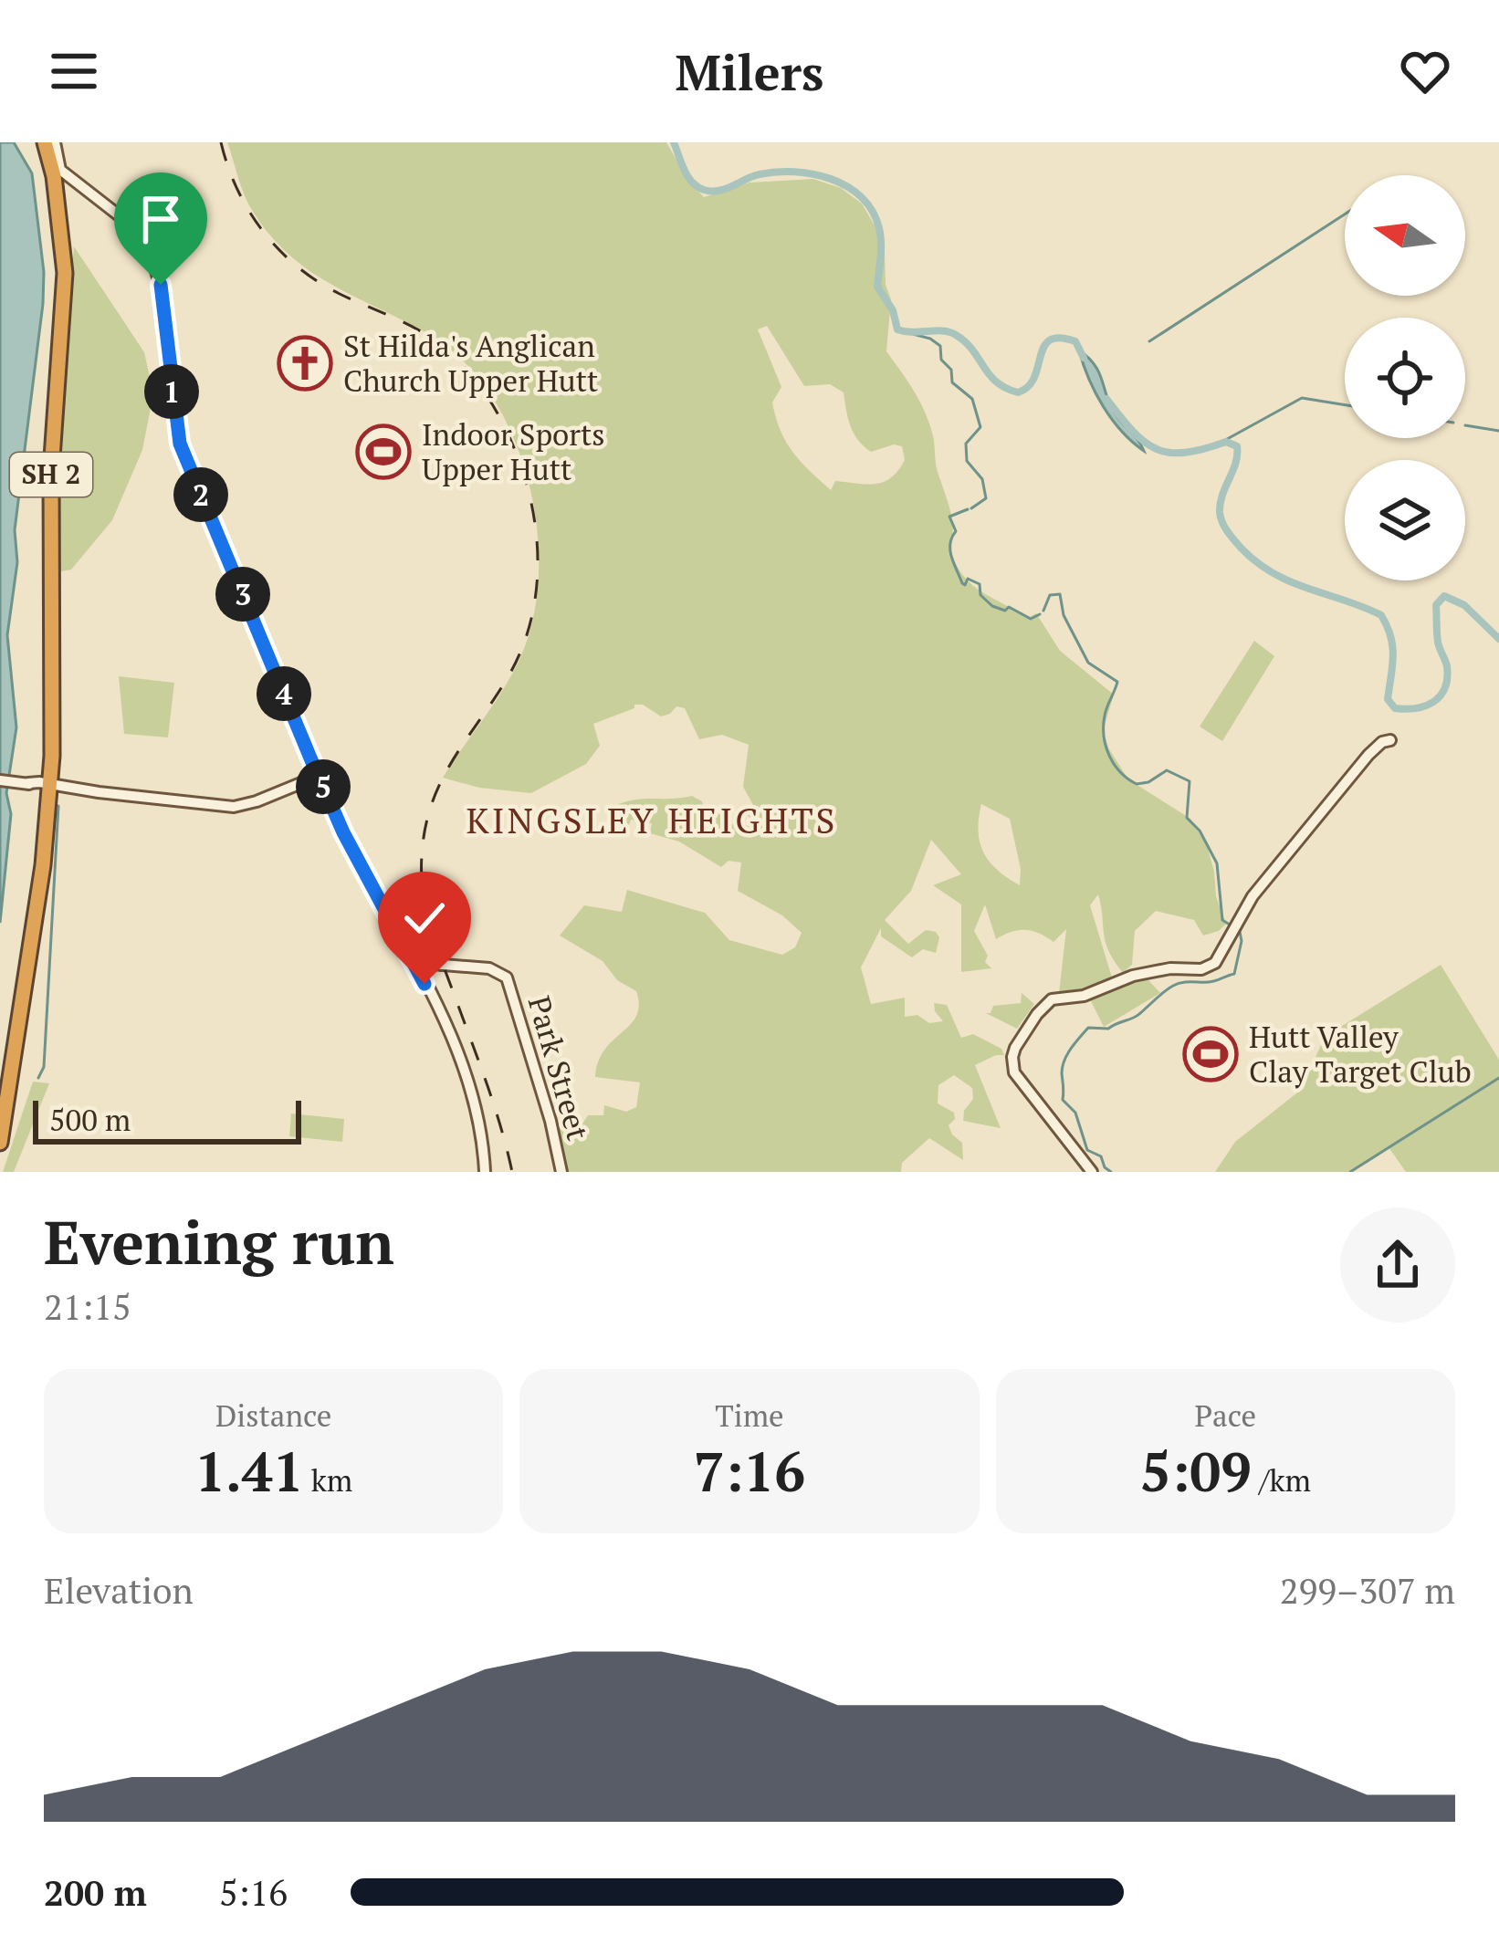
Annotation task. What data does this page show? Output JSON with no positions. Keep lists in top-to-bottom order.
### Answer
{
  "streets": {
    "highway": ["SH 2"],
    "street": ["Park Street"]
  },
  "districts": ["KINGSLEY HEIGHTS"],
  "places": {
    "church": ["St Hilda's Anglican Church Upper Hutt"],
    "sports": ["Indoor Sports Upper Hutt", "Hutt Valley Clay Target Club"]
  },
  "scale_bar": "500 m",
  "north": "left",
  "page": {
    "header": "Milers",
    "pins": [
      "1",
      "2",
      "3",
      "4",
      "5"
    ],
    "scale": "500 m",
    "heading": ["Evening run", "21:15"],
    "stats": [
      ["Distance", "1.41 km"],
      ["Time", "7:16"],
      ["Pace", "5:09 /km"]
    ],
    "chart": ["Elevation", "299–307 m"],
    "list": [
      {
        "name": "200 m",
        "note": "5:16"
      }
    ]
  }
}
